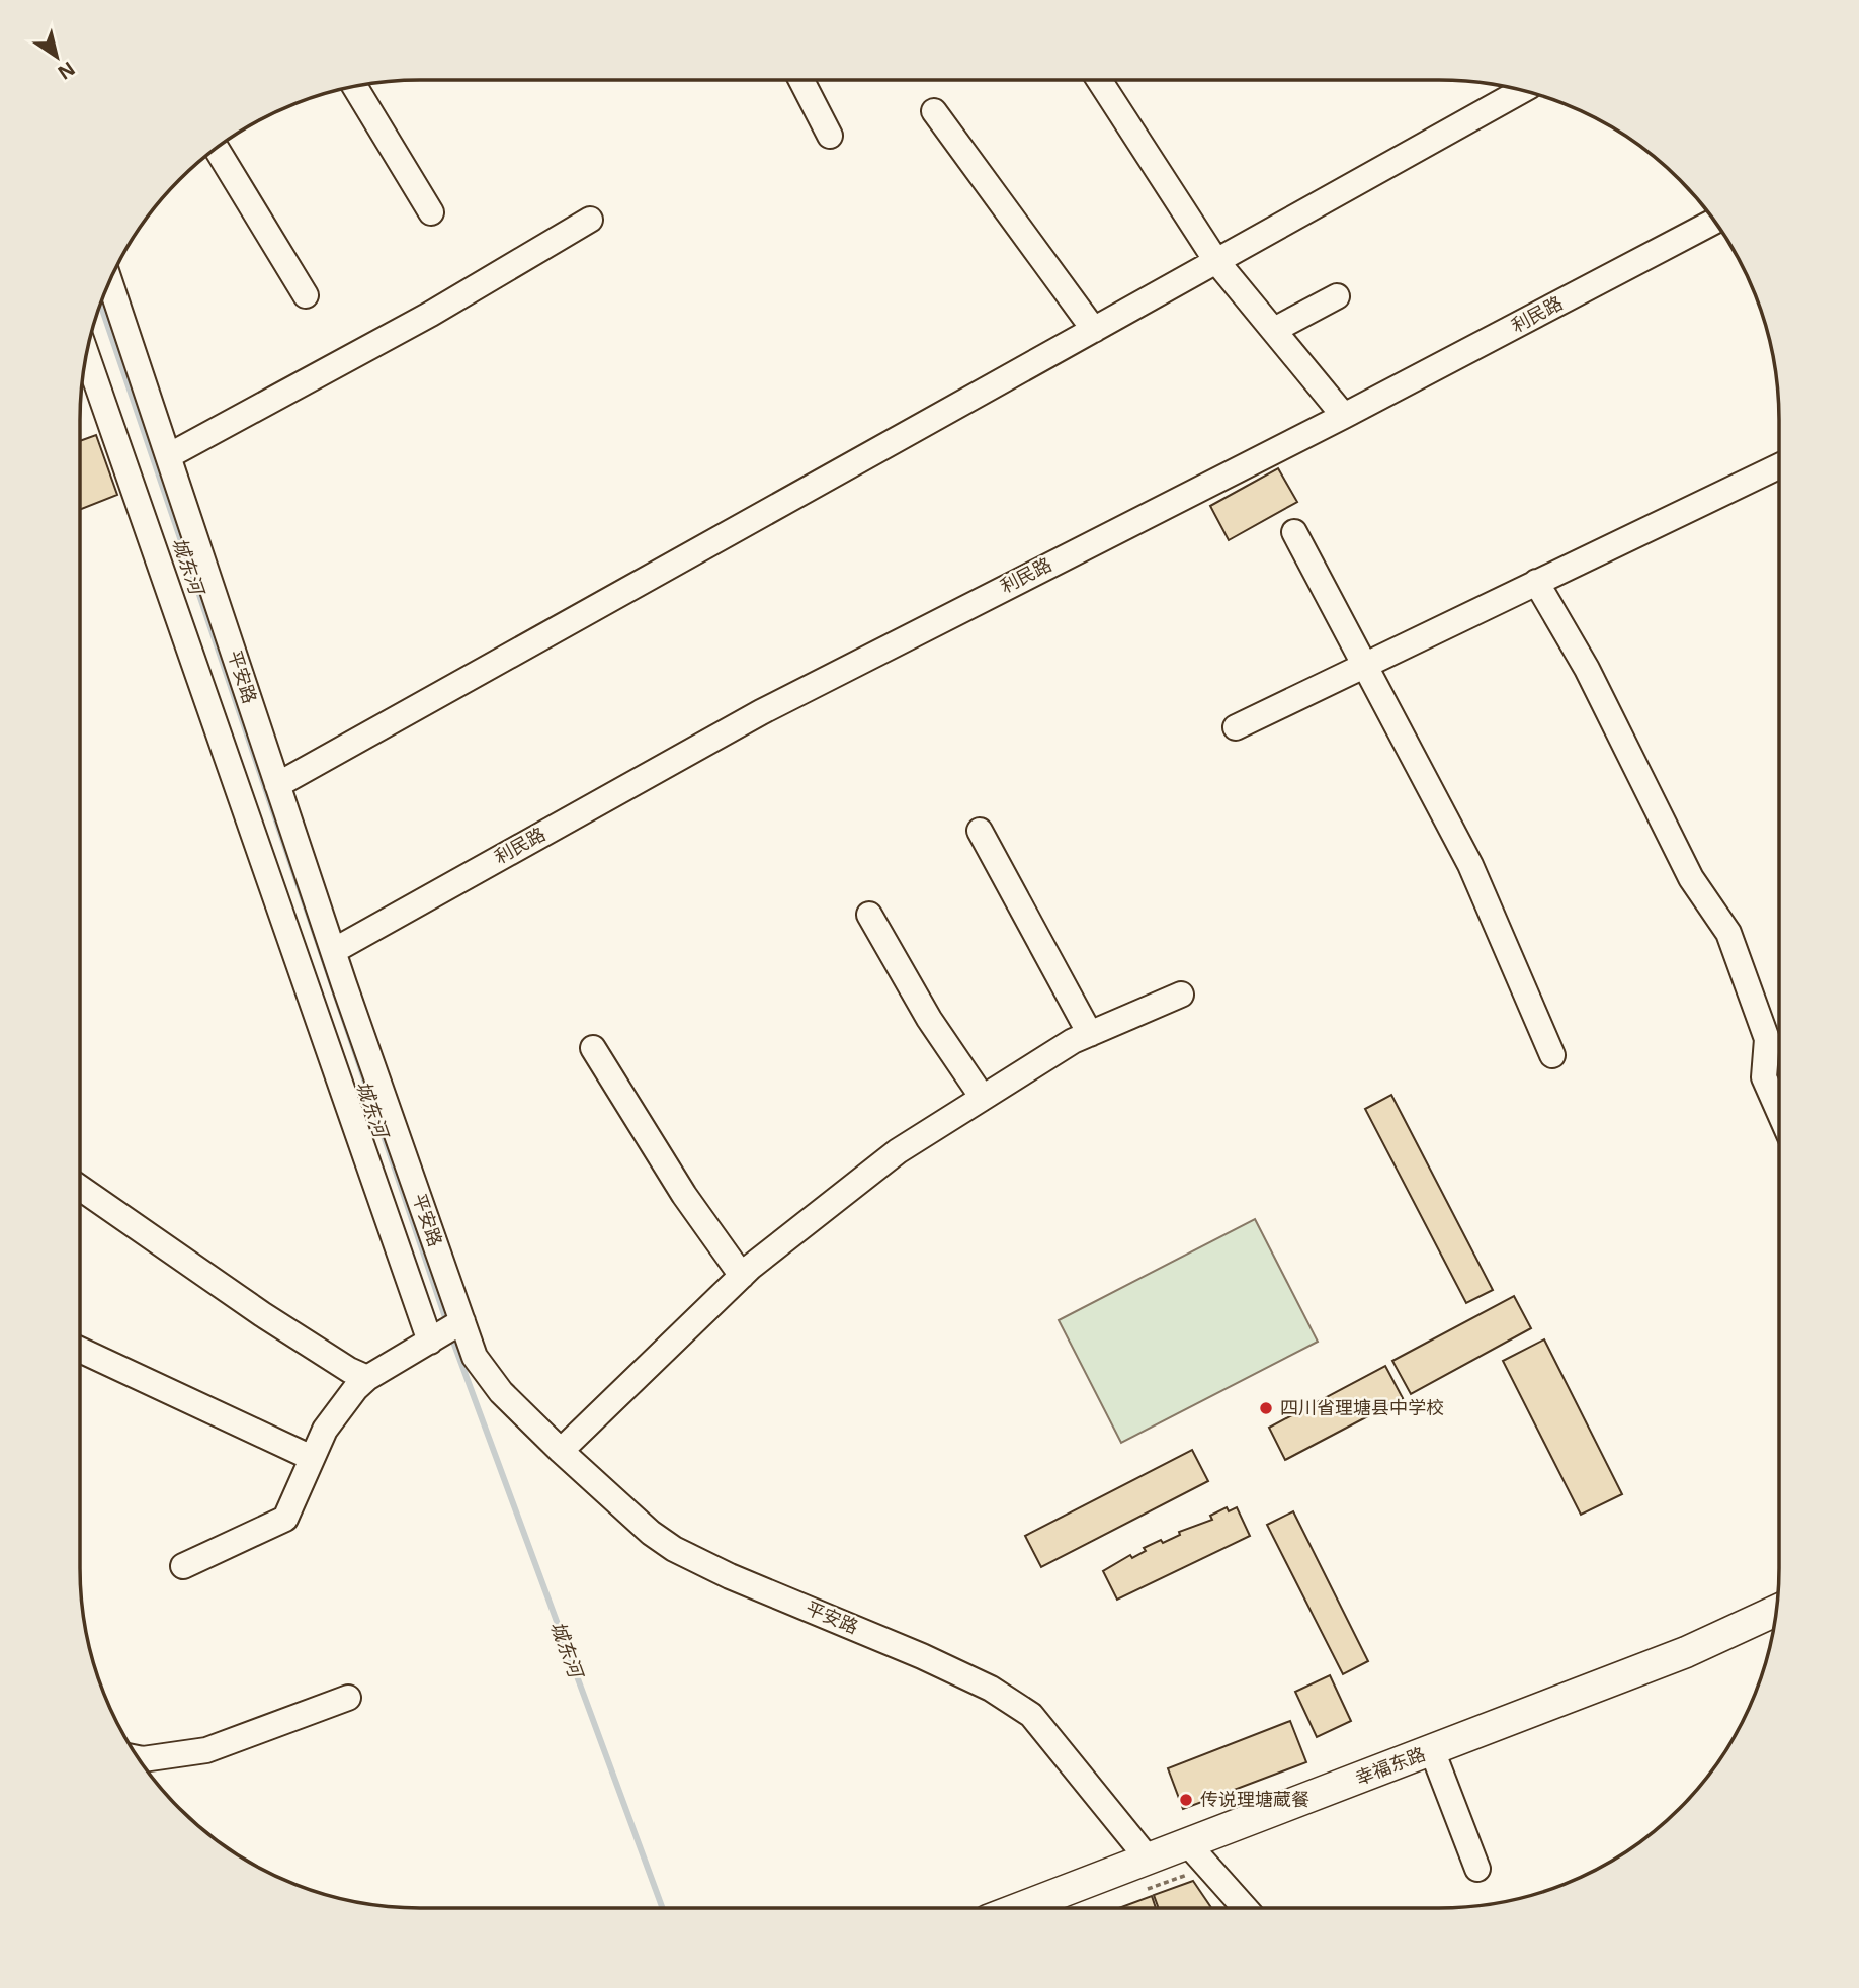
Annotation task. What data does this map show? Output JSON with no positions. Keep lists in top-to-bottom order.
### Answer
{
  "streets": {
    "main road": ["幸福东路"],
    "street": ["利民路", "平安路"]
  },
  "crossings": [
    ["利民路", "平安路"],
    ["平安路", "幸福东路"]
  ],
  "water": ["城东河"],
  "places": ["四川省理塘县中学校", "传说理塘蔵餐"],
  "north": "bottom right"
}
